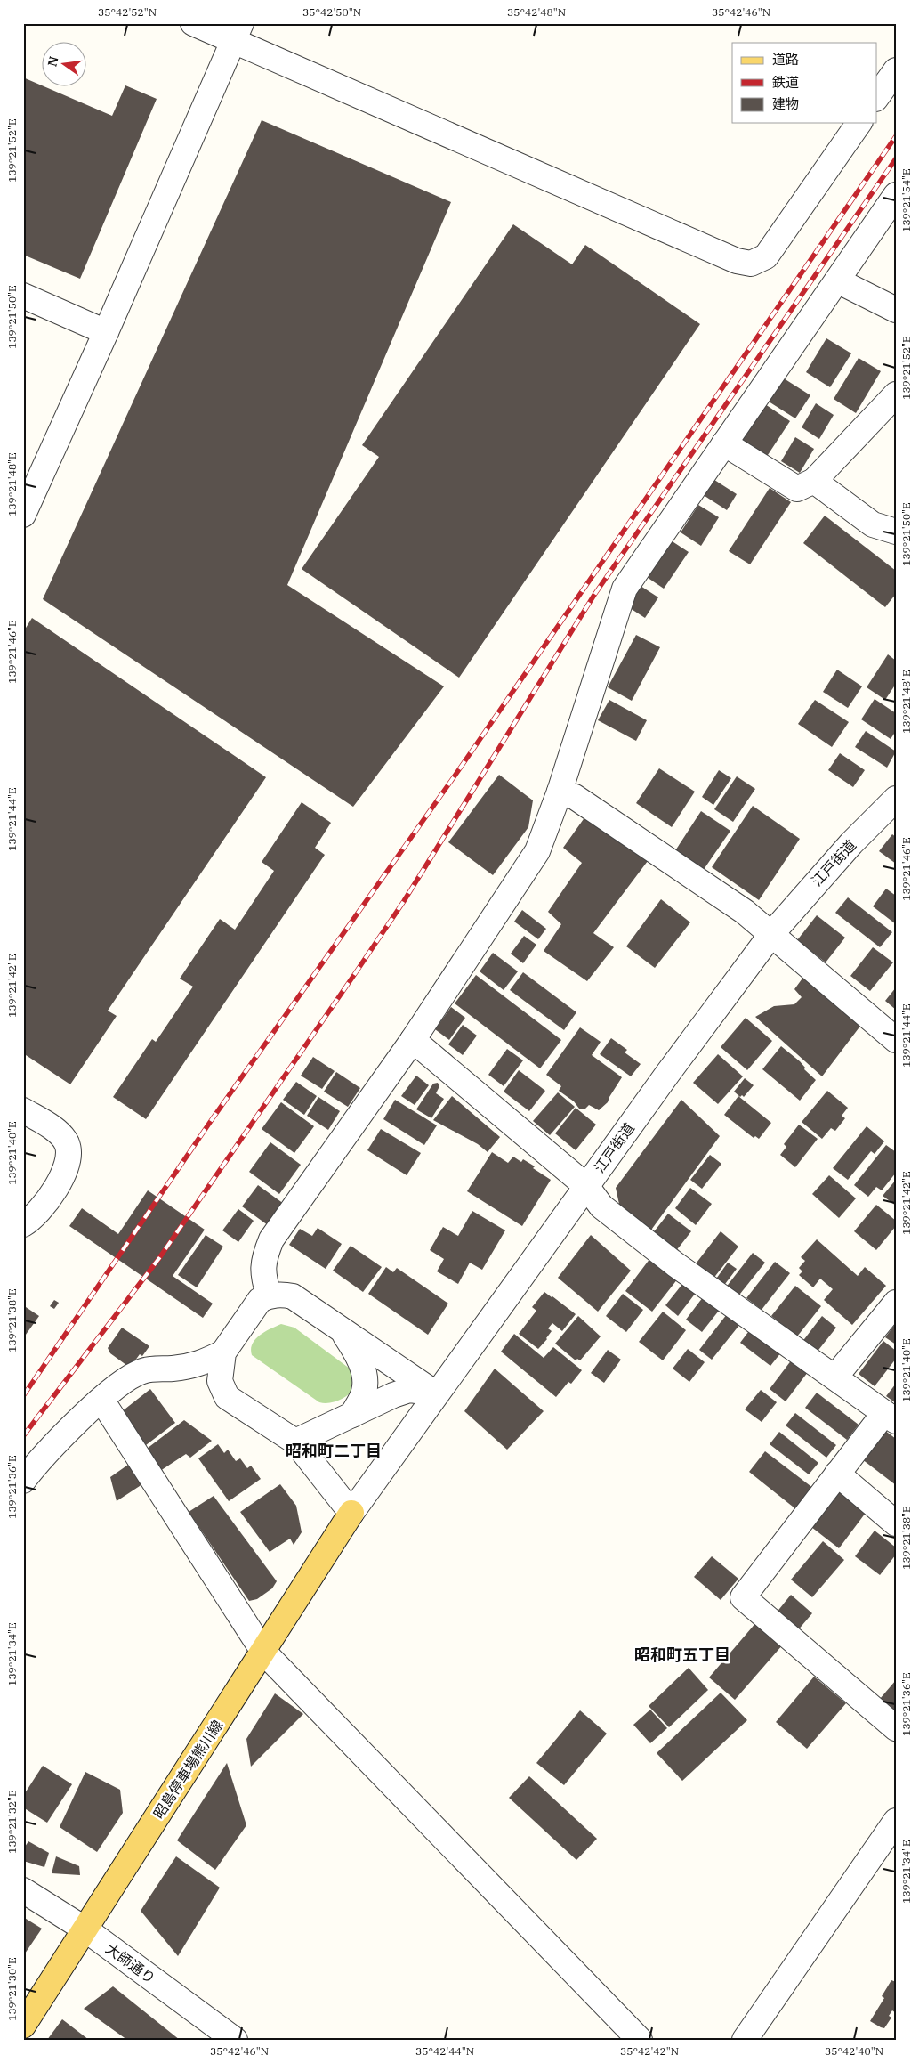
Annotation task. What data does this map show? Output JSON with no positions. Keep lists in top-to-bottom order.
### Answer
{
  "streets": {
    "main road": ["昭島停車場熊川線"],
    "street": ["江戸街道", "大師通り"]
  },
  "crossings": [
    ["江戸街道", "昭島停車場熊川線"],
    ["昭島停車場熊川線", "大師通り"]
  ],
  "districts": ["昭和町二丁目", "昭和町五丁目"],
  "legend": ["道路", "鉄道", "建物"],
  "north": "left",
  "coordinates": [
    "35°42'52\"N",
    "35°42'50\"N",
    "35°42'48\"N",
    "35°42'46\"N",
    "139°21'52\"E",
    "139°21'54\"E",
    "139°21'50\"E",
    "139°21'48\"E",
    "139°21'46\"E",
    "139°21'44\"E",
    "139°21'42\"E",
    "139°21'40\"E",
    "139°21'38\"E",
    "139°21'36\"E",
    "139°21'34\"E",
    "139°21'32\"E",
    "139°21'30\"E",
    "35°42'44\"N",
    "35°42'42\"N",
    "35°42'40\"N"
  ]
}
